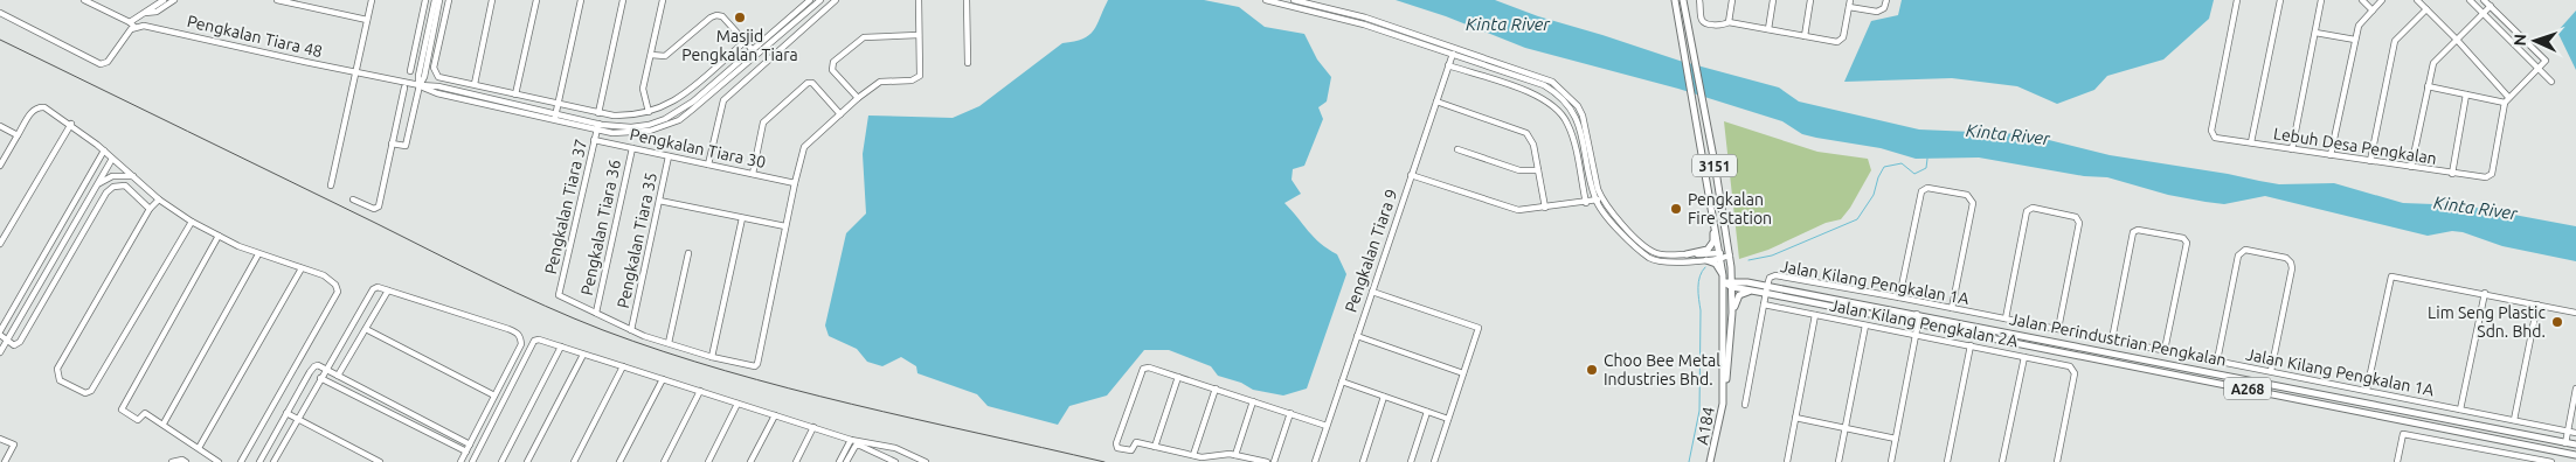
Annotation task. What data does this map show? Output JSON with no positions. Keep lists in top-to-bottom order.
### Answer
{
  "streets": {
    "main road": [
      "3151",
      "Jalan Perindustrian Pengkalan",
      "A268",
      "A184"
    ],
    "street": [
      "Pengkalan Tiara 48",
      "Lebuh Desa Pengkalan",
      "Pengkalan Tiara 30",
      "Pengkalan Tiara 37",
      "Pengkalan Tiara 36",
      "Pengkalan Tiara 35",
      "Pengkalan Tiara 9",
      "Jalan Kilang Pengkalan 1A",
      "Jalan Kilang Pengkalan 2A"
    ]
  },
  "crossings": [
    ["Pengkalan Tiara 30", "Pengkalan Tiara 37"],
    ["Pengkalan Tiara 30", "Pengkalan Tiara 36"],
    ["Pengkalan Tiara 30", "Pengkalan Tiara 35"],
    ["3151", "Jalan Perindustrian Pengkalan"],
    ["3151", "A184"],
    ["Pengkalan Tiara 37", "Pengkalan Tiara 36"],
    ["Jalan Kilang Pengkalan 1A", "Jalan Kilang Pengkalan 2A"],
    ["Jalan Kilang Pengkalan 1A", "Jalan Perindustrian Pengkalan"]
  ],
  "water": ["Kinta River"],
  "places": [
    "Masjid Pengkalan Tiara",
    "Pengkalan Fire Station",
    "Lim Seng Plastic Sdn. Bhd.",
    "Choo Bee Metal Industries Bhd."
  ],
  "north": "left"
}
